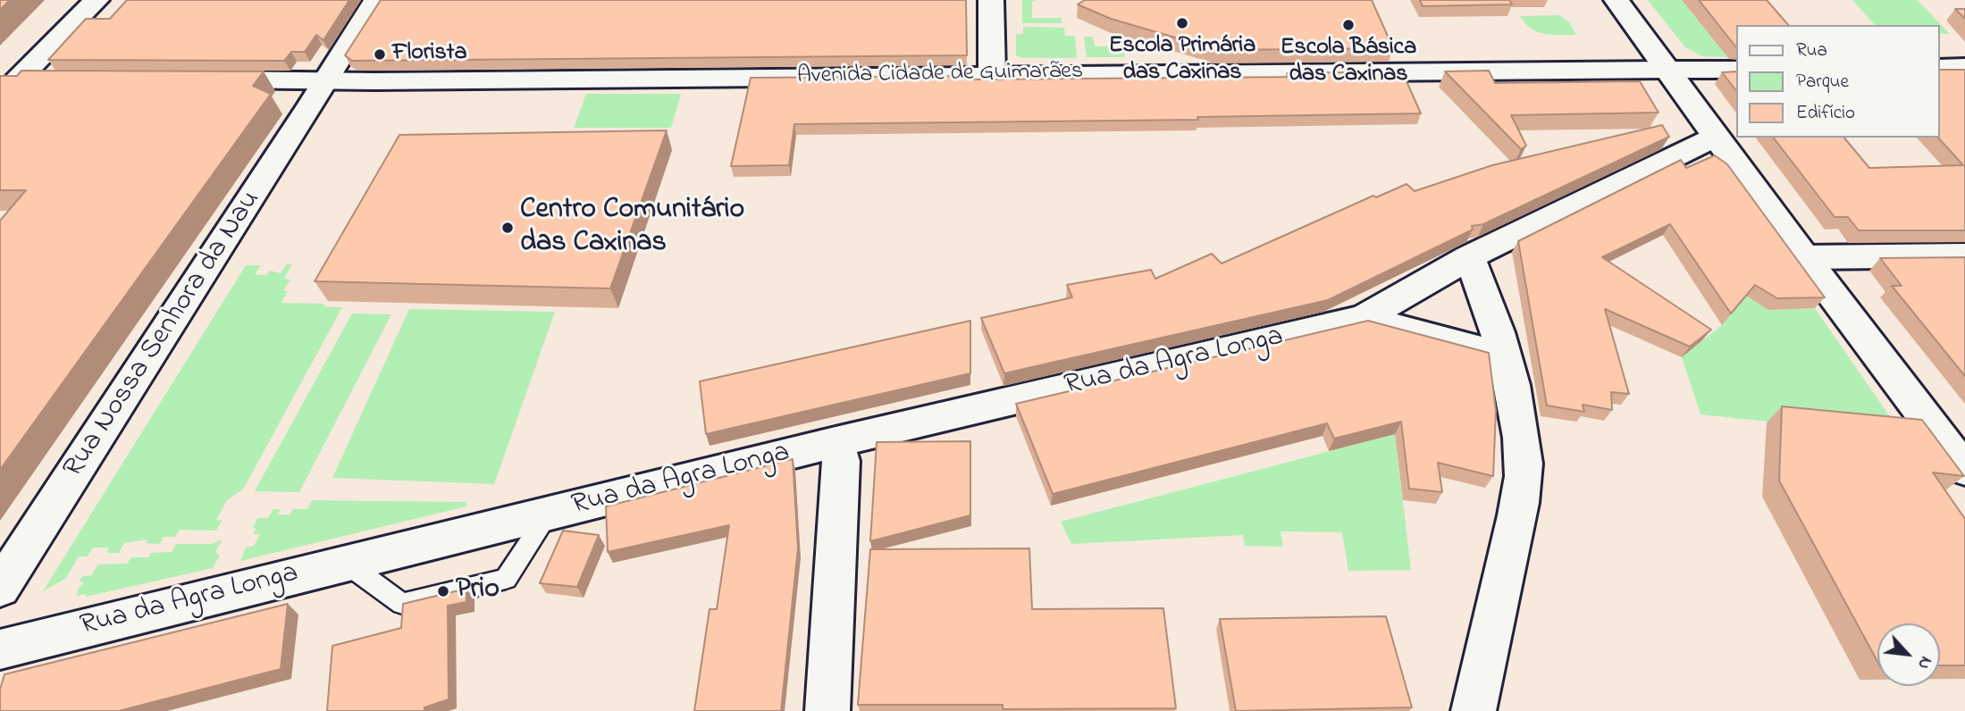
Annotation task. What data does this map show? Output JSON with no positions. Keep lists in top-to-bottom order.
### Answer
{
  "streets": {
    "street": ["Avenida Cidade de Guimarães", "Rua Nossa Senhora da Nau", "Rua da Agra Longa"]
  },
  "crossings": [
    ["Avenida Cidade de Guimarães", "Rua Nossa Senhora da Nau"]
  ],
  "places": [
    "Escola Primária das Caxinas",
    "Escola Básica das Caxinas",
    "Florista",
    "Centro Comunitário das Caxinas",
    "Prio"
  ],
  "legend": ["Rua", "Parque", "Edifício"],
  "north": "bottom right"
}
